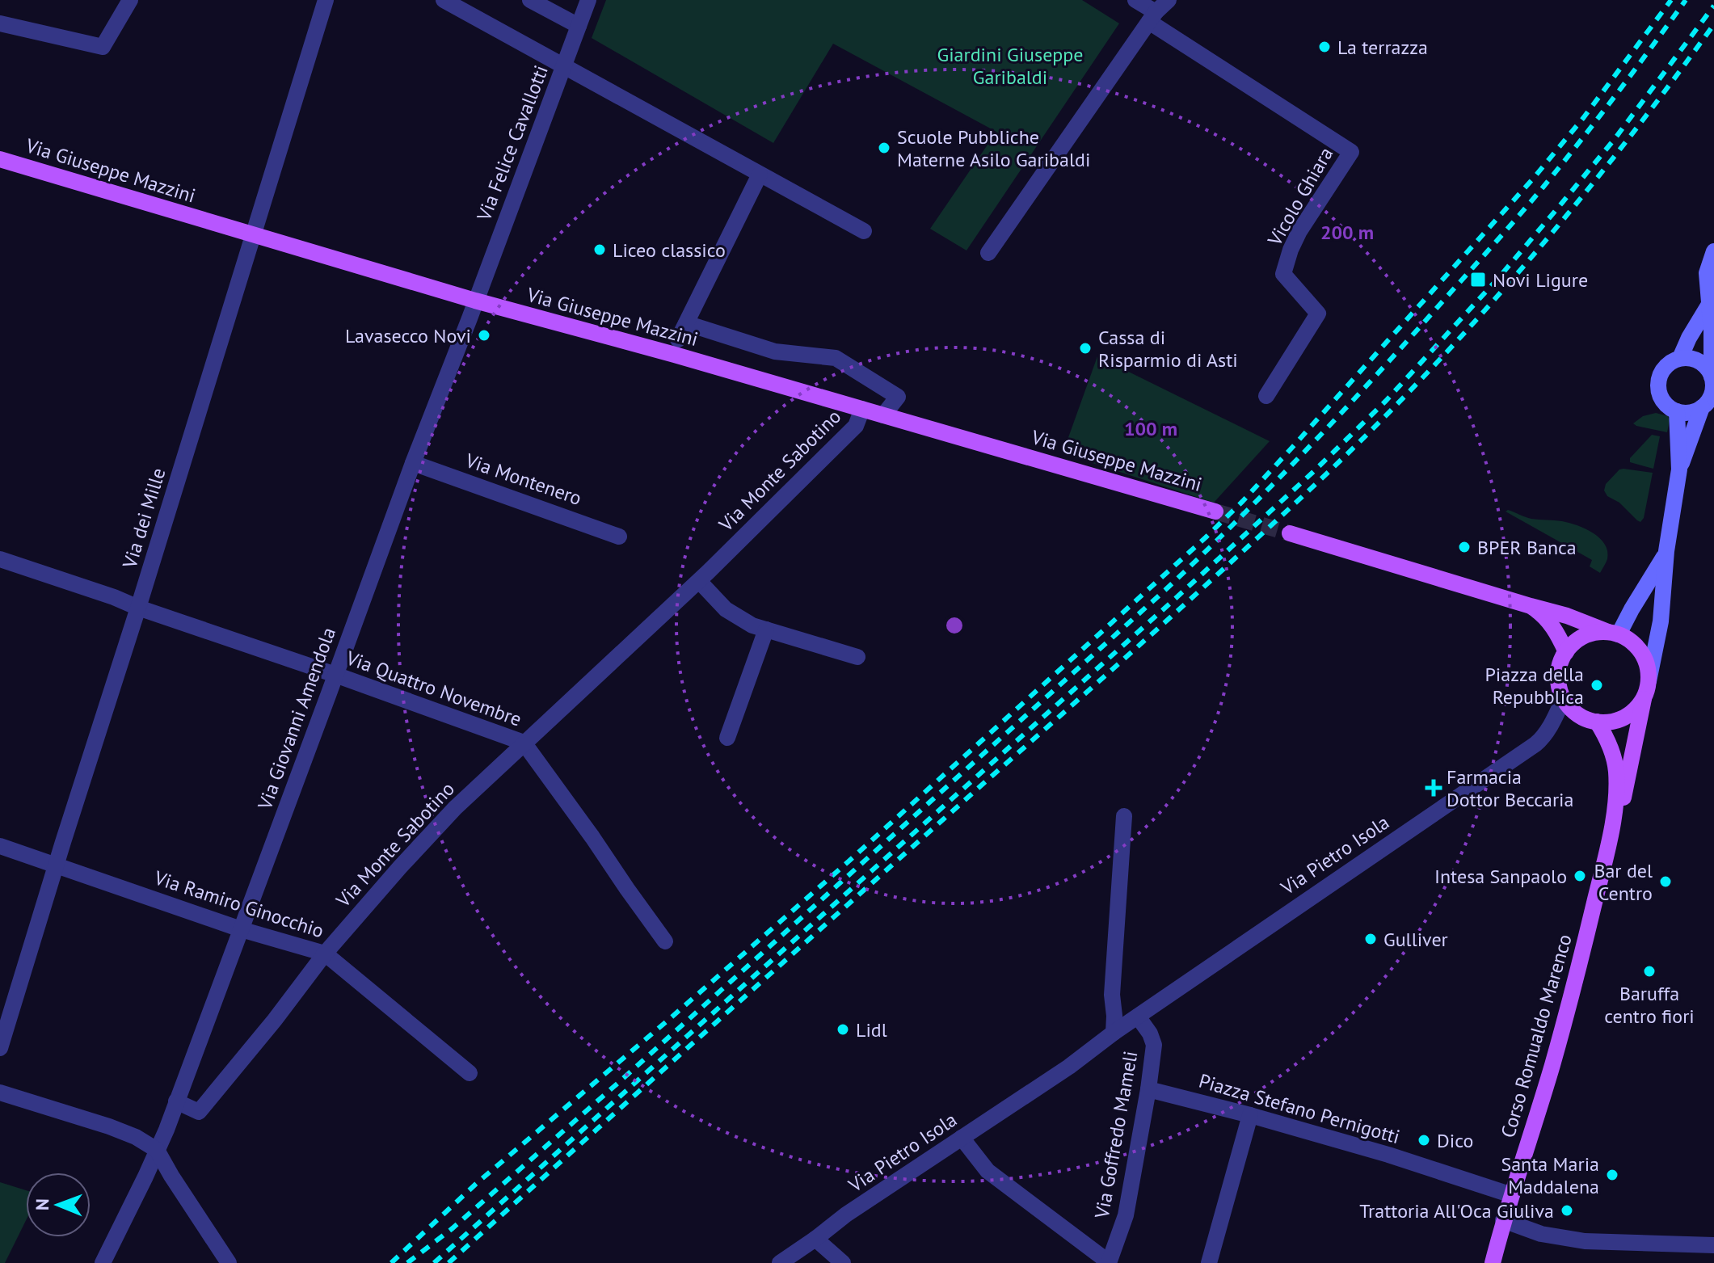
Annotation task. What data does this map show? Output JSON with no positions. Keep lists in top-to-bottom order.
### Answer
{
  "streets": {
    "main road": ["Via Giuseppe Mazzini", "Corso Romualdo Marenco"],
    "street": [
      "Via Felice Cavallotti",
      "Vicolo Ghiara",
      "Via Monte Sabotino",
      "Via Montenero",
      "Via dei Mille",
      "Via Quattro Novembre",
      "Via Giovanni Amendola",
      "Via Pietro Isola",
      "Via Ramiro Ginocchio",
      "Piazza Stefano Pernigotti",
      "Via Goffredo Mameli"
    ]
  },
  "crossings": [
    ["Via Felice Cavallotti", "Via Giuseppe Mazzini"],
    ["Via Felice Cavallotti", "Via Giovanni Amendola"],
    ["Via Giuseppe Mazzini", "Via Monte Sabotino"],
    ["Via Giuseppe Mazzini", "Via dei Mille"],
    ["Via Giuseppe Mazzini", "Via Giovanni Amendola"],
    ["Via Monte Sabotino", "Via Quattro Novembre"],
    ["Via Monte Sabotino", "Via Giovanni Amendola"],
    ["Via Monte Sabotino", "Via Ramiro Ginocchio"],
    ["Via Montenero", "Via Giovanni Amendola"],
    ["Via dei Mille", "Via Quattro Novembre"],
    ["Via dei Mille", "Via Ramiro Ginocchio"],
    ["Via Quattro Novembre", "Via Giovanni Amendola"],
    ["Via Giovanni Amendola", "Via Ramiro Ginocchio"],
    ["Via Pietro Isola", "Corso Romualdo Marenco"],
    ["Via Pietro Isola", "Via Goffredo Mameli"],
    ["Corso Romualdo Marenco", "Piazza Stefano Pernigotti"],
    ["Piazza Stefano Pernigotti", "Via Goffredo Mameli"]
  ],
  "parks": ["Giardini Giuseppe Garibaldi"],
  "places": {
    "other": [
      "La terrazza",
      "Scuole Pubbliche Materne Asilo Garibaldi",
      "Liceo classico",
      "Lavasecco Novi",
      "Cassa di Risparmio di Asti",
      "BPER Banca",
      "Piazza della Repubblica",
      "Intesa Sanpaolo",
      "Bar del Centro",
      "Gulliver",
      "Baruffa centro fiori",
      "Lidl",
      "Dico",
      "Santa Maria Maddalena",
      "Trattoria All'Oca Giuliva"
    ],
    "transit": ["Novi Ligure"],
    "health": ["Farmacia Dottor Beccaria"]
  },
  "north": "left",
  "rings": ["200 m", "100 m"]
}
